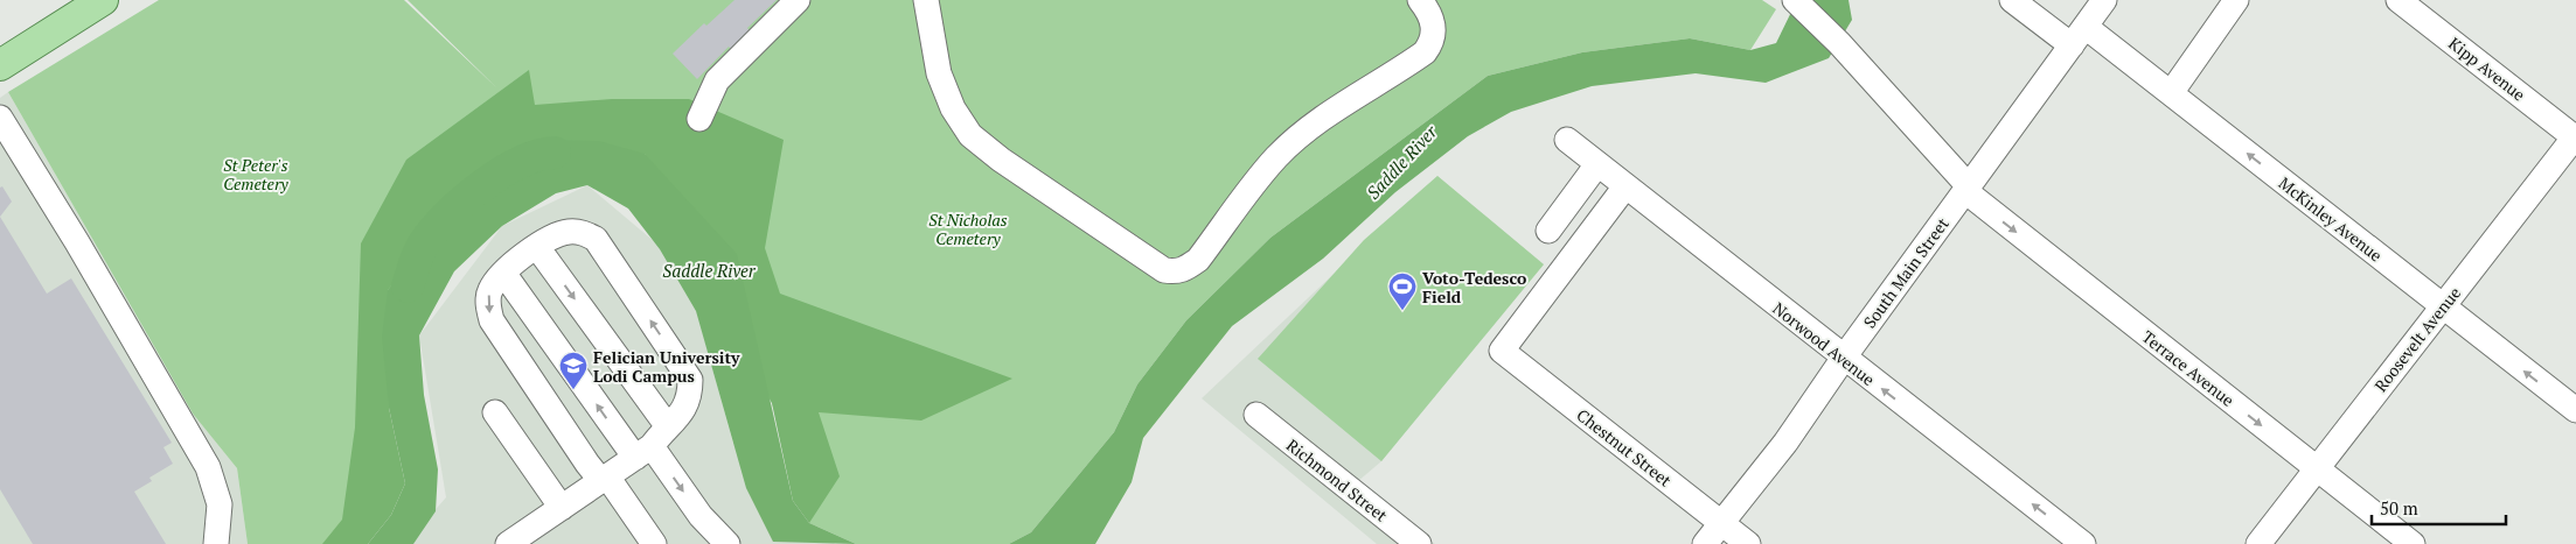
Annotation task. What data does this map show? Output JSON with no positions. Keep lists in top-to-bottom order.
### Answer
{
  "streets": {
    "street": [
      "Kipp Avenue",
      "McKinley Avenue",
      "South Main Street",
      "Roosevelt Avenue",
      "Norwood Avenue",
      "Terrace Avenue",
      "Chestnut Street",
      "Richmond Street"
    ]
  },
  "crossings": [
    ["Kipp Avenue", "Roosevelt Avenue"],
    ["McKinley Avenue", "South Main Street"],
    ["McKinley Avenue", "Roosevelt Avenue"],
    ["South Main Street", "Norwood Avenue"],
    ["South Main Street", "Terrace Avenue"],
    ["South Main Street", "Chestnut Street"],
    ["Roosevelt Avenue", "Terrace Avenue"],
    ["Norwood Avenue", "Chestnut Street"]
  ],
  "one_way": ["McKinley Avenue", "Norwood Avenue", "Terrace Avenue"],
  "water": ["Saddle River"],
  "parks": ["St Peter's Cemetery", "St Nicholas Cemetery"],
  "places": {
    "sports": ["Voto-Tedesco Field"],
    "school or university": ["Felician University Lodi Campus"]
  },
  "scale_bar": "50 m"
}
